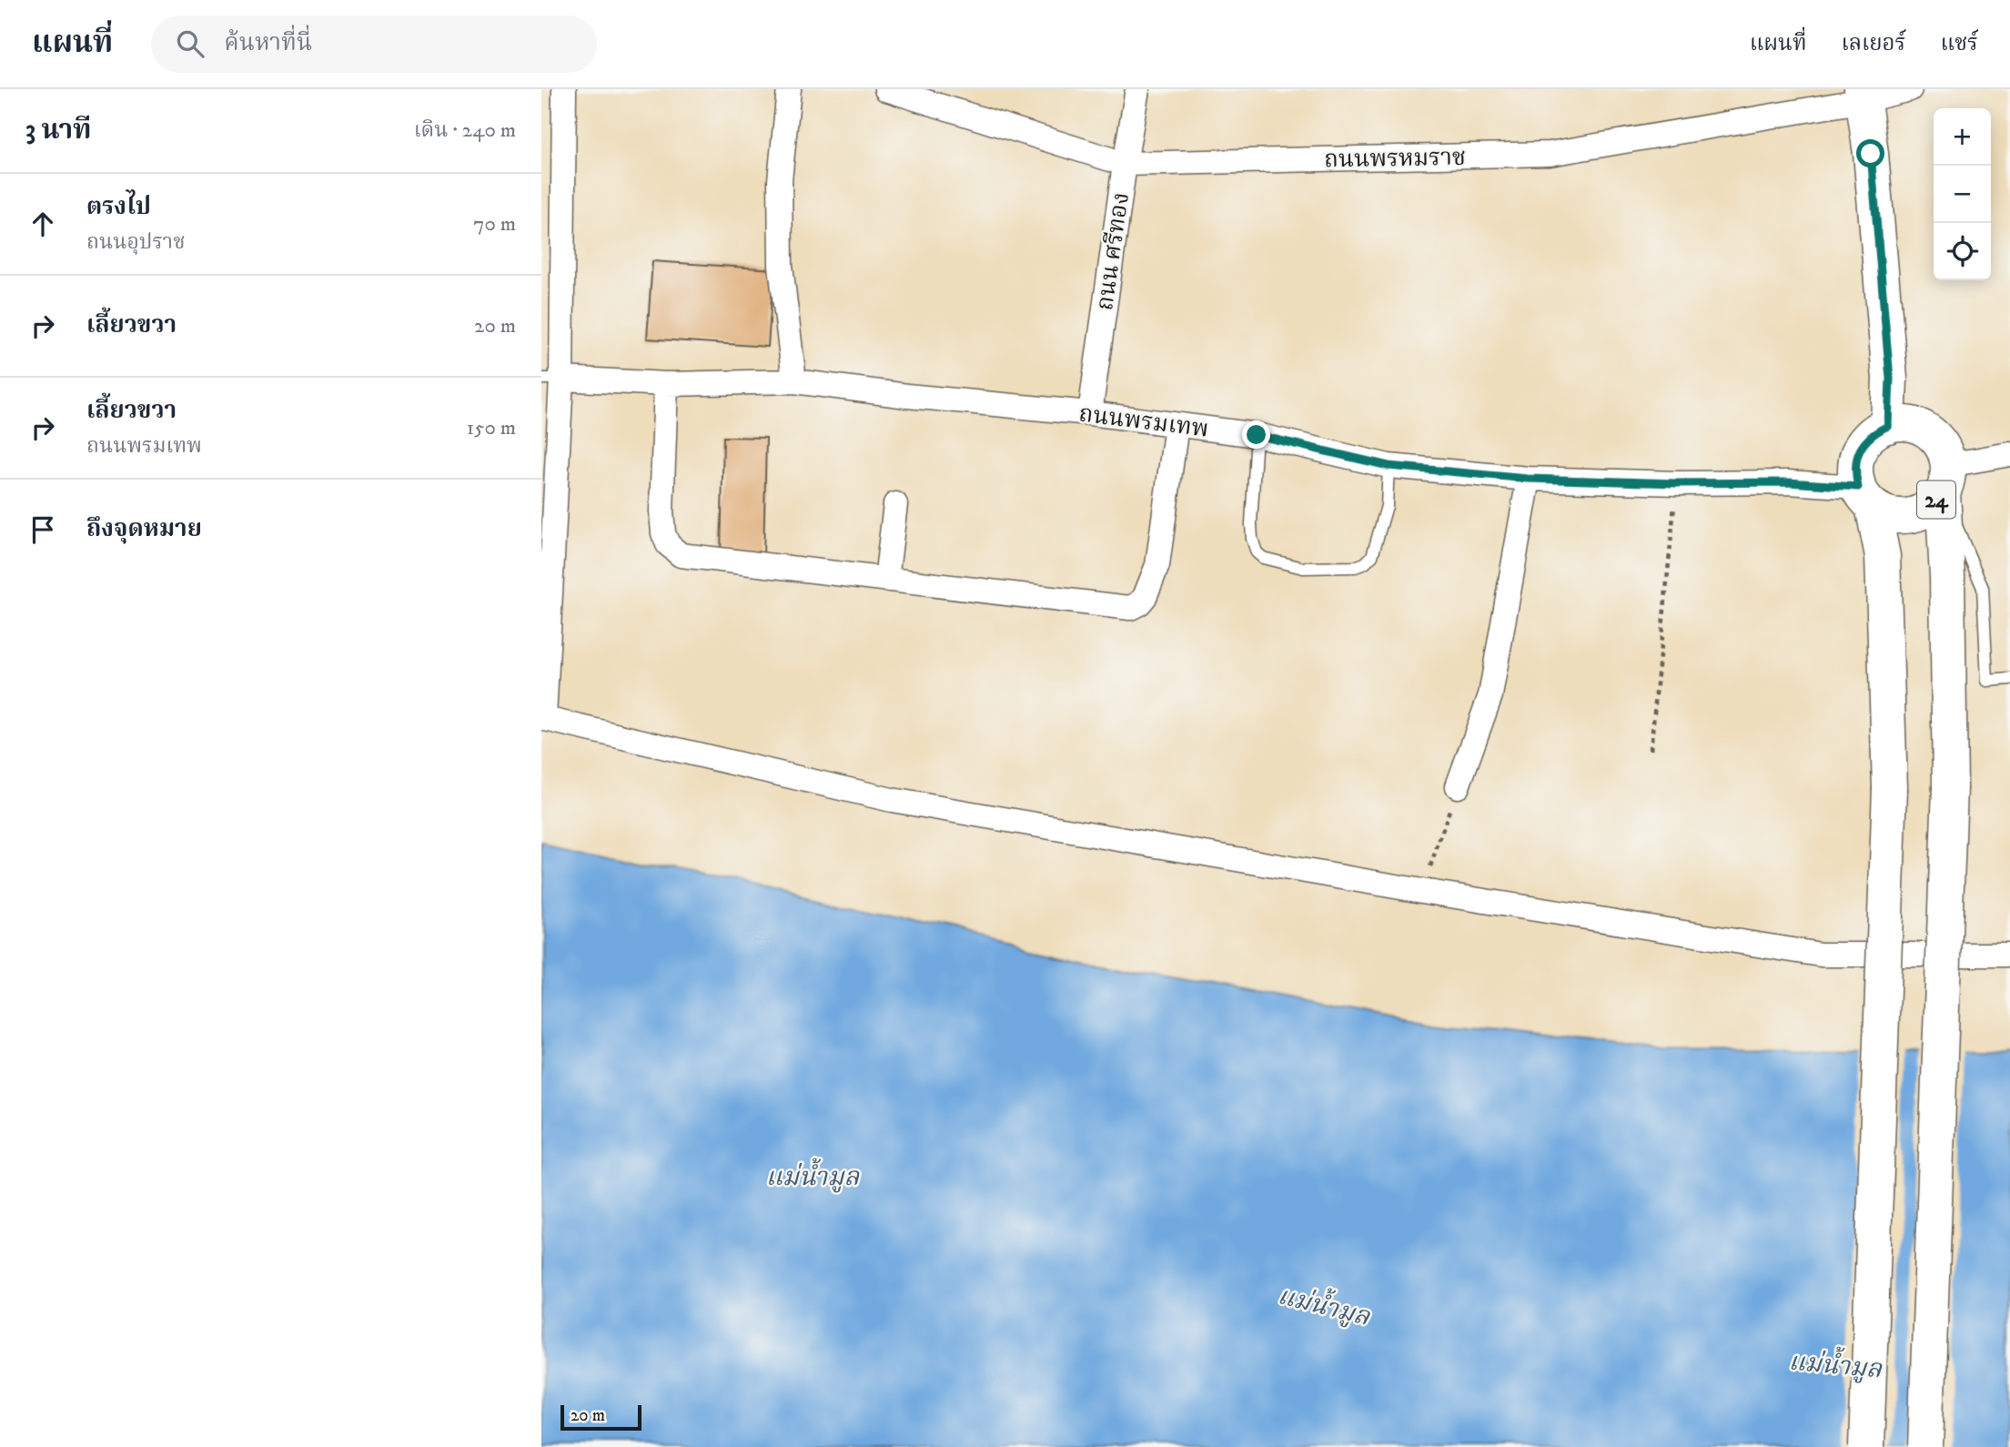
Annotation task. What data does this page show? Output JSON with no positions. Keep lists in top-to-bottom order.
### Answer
{
  "streets": {
    "main road": ["24"],
    "street": ["ถนนพรหมราช", "ถนน ศรีทอง", "ถนนพรมเทพ"]
  },
  "crossings": [
    ["ถนนพรหมราช", "ถนน ศรีทอง"],
    ["ถนน ศรีทอง", "ถนนพรมเทพ"],
    ["ถนนพรมเทพ", "24"]
  ],
  "water": ["แม่น้ำมูล"],
  "scale_bar": "20 m",
  "page": {
    "header": "แผนที่",
    "search": "ค้นหาที่นี่",
    "nav": ["แผนที่", "เลเยอร์", "แชร์"],
    "heading": ["3 นาที", "เดิน · 240 m"],
    "map_buttons": ["+", "−"],
    "list": [
      ["ตรงไป", "ถนนอุปราช", "70 m"],
      ["เลี้ยวขวา", "20 m"],
      ["เลี้ยวขวา", "ถนนพรมเทพ", "150 m"],
      "ถึงจุดหมาย"
    ],
    "scale": "20 m"
  }
}
